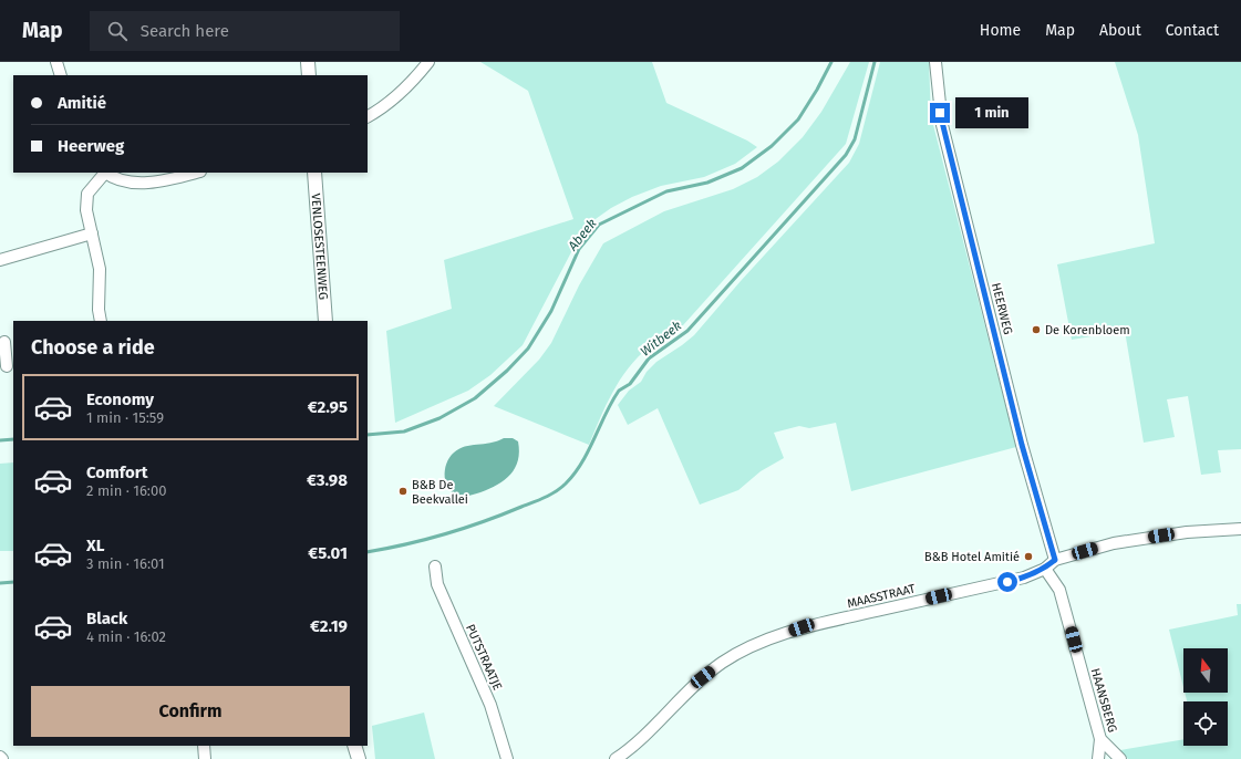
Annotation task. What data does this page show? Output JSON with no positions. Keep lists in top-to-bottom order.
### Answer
{
  "streets": {
    "main road": ["VENLOSESTEENWEG"],
    "street": [
      "HEERWEG",
      "MAASSTRAAT",
      "PUTSTRAATJE",
      "HAANSBERG"
    ]
  },
  "crossings": [
    ["HEERWEG", "MAASSTRAAT"],
    ["MAASSTRAAT", "HAANSBERG"]
  ],
  "water": ["Abeek", "Witbeek"],
  "places": ["De Korenbloem", "B&B De Beekvallei", "B&B Hotel Amitié"],
  "north": "top",
  "page": {
    "header": "Map",
    "search": "Search here",
    "nav": [
      "Home",
      "Map",
      "About",
      "Contact"
    ],
    "banner": ["Amitié", "Heerweg"],
    "bubble": "1 min",
    "heading": "Choose a ride",
    "list": [
      {
        "name": "Economy",
        "note": "1 min · 15:59",
        "value": "€2.95"
      },
      {
        "name": "Comfort",
        "note": "2 min · 16:00",
        "value": "€3.98"
      },
      {
        "name": "XL",
        "note": "3 min · 16:01",
        "value": "€5.01"
      },
      {
        "name": "Black",
        "note": "4 min · 16:02",
        "value": "€2.19"
      }
    ],
    "buttons": "Confirm"
  }
}
